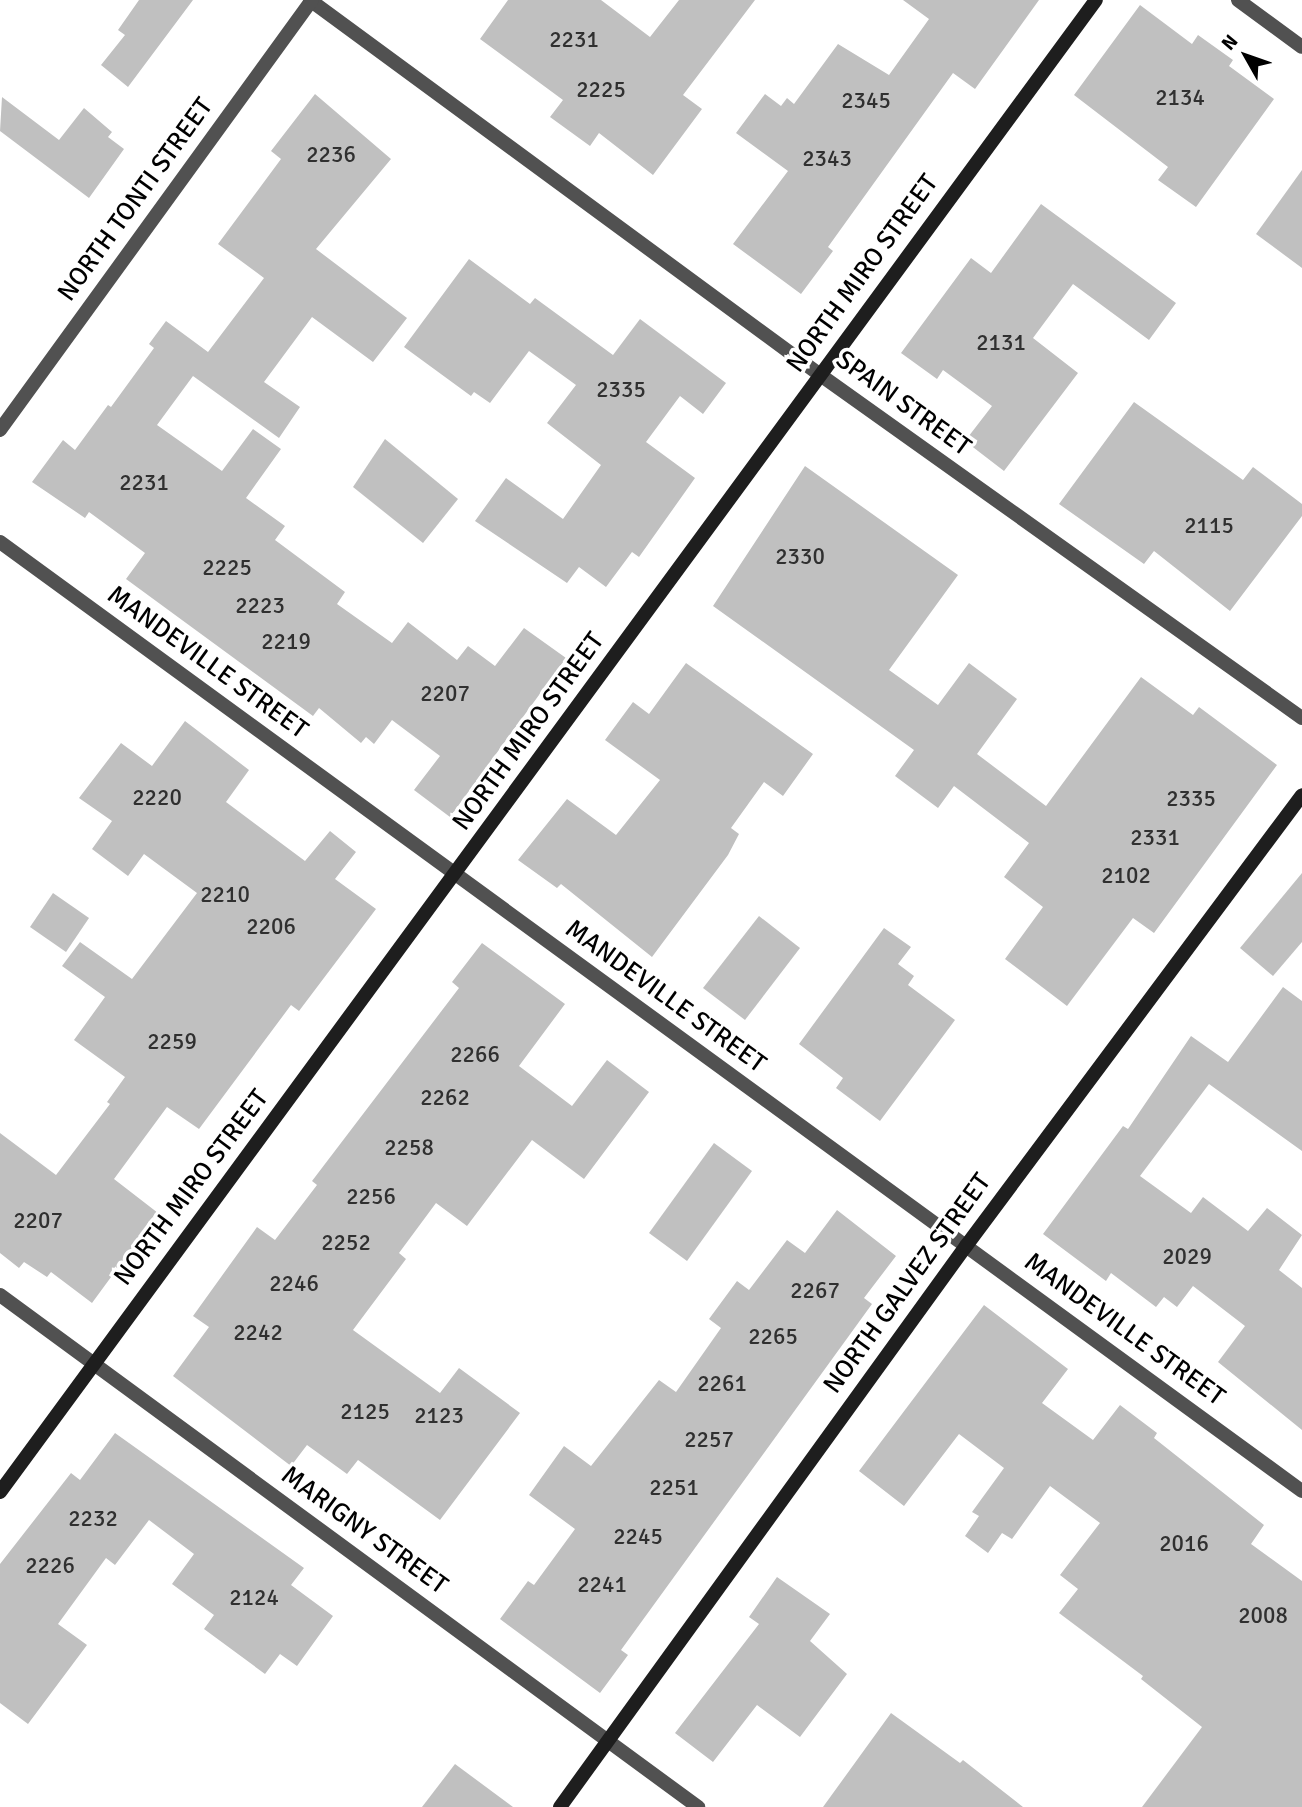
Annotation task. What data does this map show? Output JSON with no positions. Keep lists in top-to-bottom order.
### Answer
{
  "streets": {
    "street": [
      "NORTH TONTI STREET",
      "NORTH MIRO STREET",
      "SPAIN STREET",
      "MANDEVILLE STREET",
      "NORTH GALVEZ STREET",
      "MARIGNY STREET"
    ]
  },
  "crossings": [
    ["NORTH TONTI STREET", "SPAIN STREET"],
    ["NORTH MIRO STREET", "SPAIN STREET"],
    ["NORTH MIRO STREET", "MANDEVILLE STREET"],
    ["NORTH MIRO STREET", "MARIGNY STREET"],
    ["MANDEVILLE STREET", "NORTH GALVEZ STREET"],
    ["NORTH GALVEZ STREET", "MARIGNY STREET"]
  ],
  "house_numbers": [
    "2231",
    "2225",
    "2134",
    "2345",
    "2236",
    "2343",
    "2131",
    "2335",
    "2231",
    "2115",
    "2330",
    "2225",
    "2223",
    "2219",
    "2207",
    "2220",
    "2335",
    "2331",
    "2102",
    "2210",
    "2206",
    "2259",
    "2266",
    "2262",
    "2258",
    "2256",
    "2207",
    "2252",
    "2029",
    "2246",
    "2267",
    "2242",
    "2265",
    "2261",
    "2125",
    "2123",
    "2257",
    "2251",
    "2232",
    "2245",
    "2016",
    "2226",
    "2241",
    "2124",
    "2008"
  ],
  "north": "top left"
}
